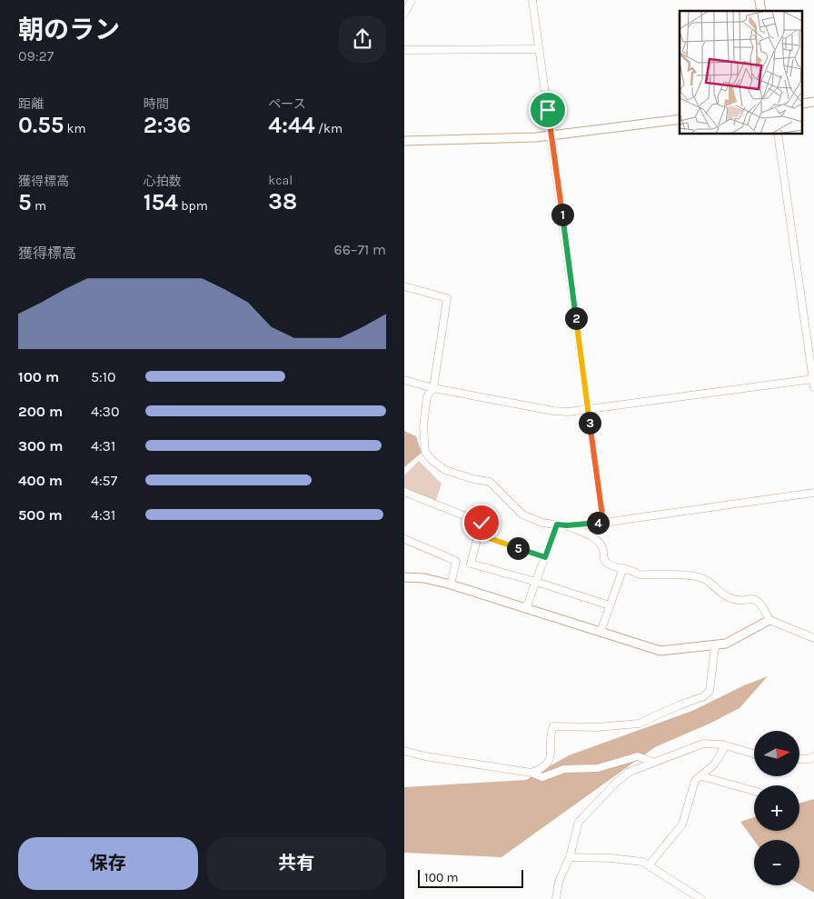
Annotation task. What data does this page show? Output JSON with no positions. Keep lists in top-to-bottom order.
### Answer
{
  "scale_bar": "100 m",
  "north": "right",
  "page": {
    "heading": ["朝のラン", "09:27"],
    "stats": [
      ["距離", "0.55 km"],
      ["時間", "2:36"],
      ["ペース", "4:44 /km"],
      ["獲得標高", "5 m"],
      ["心拍数", "154 bpm"],
      ["kcal", "38"]
    ],
    "pins": [
      "1",
      "2",
      "3",
      "4",
      "5"
    ],
    "chart": ["獲得標高", "66–71 m"],
    "list": [
      {
        "name": "100 m",
        "note": "5:10"
      },
      {
        "name": "200 m",
        "note": "4:30"
      },
      {
        "name": "300 m",
        "note": "4:31"
      },
      {
        "name": "400 m",
        "note": "4:57"
      },
      {
        "name": "500 m",
        "note": "4:31"
      }
    ],
    "map_buttons": ["+", "−"],
    "buttons": ["保存", "共有"],
    "scale": "100 m"
  }
}
